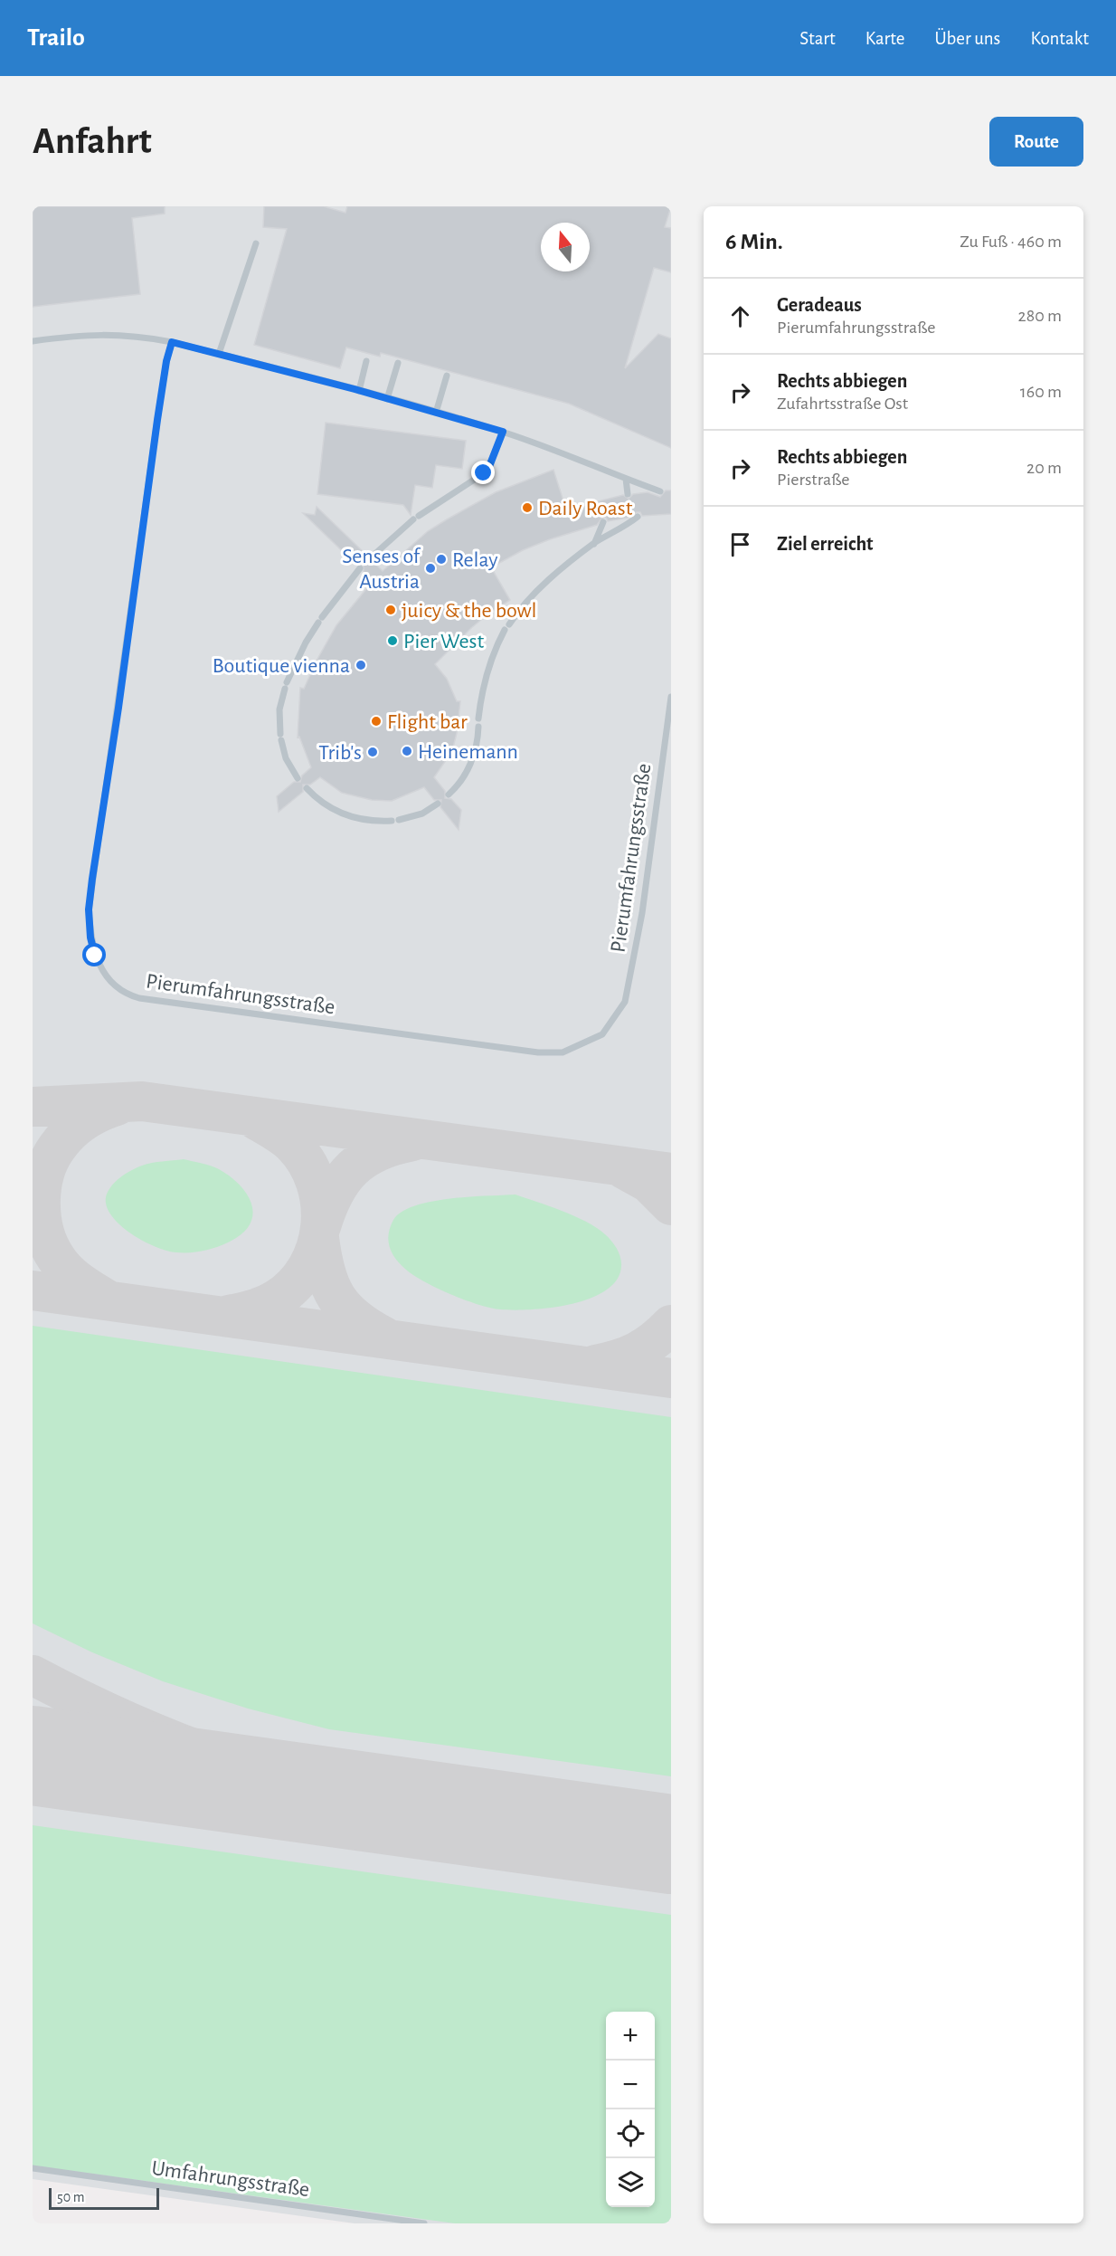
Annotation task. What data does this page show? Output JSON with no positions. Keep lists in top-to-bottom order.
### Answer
{
  "streets": {
    "lane": ["Pierumfahrungsstraße", "Umfahrungsstraße"]
  },
  "places": [
    "Daily Roast",
    "Relay",
    "Senses of Austria",
    "juicy & the bowl",
    "Pier West",
    "Boutique vienna",
    "Flight bar",
    "Heinemann",
    "Trib's"
  ],
  "scale_bar": "50 m",
  "north": "top",
  "page": {
    "header": "Trailo",
    "nav": [
      "Start",
      "Karte",
      "Über uns",
      "Kontakt"
    ],
    "buttons": "Route",
    "title": "Anfahrt",
    "heading": ["6 Min.", "Zu Fuß · 460 m"],
    "list": [
      ["Geradeaus", "Pierumfahrungsstraße", "280 m"],
      ["Rechts abbiegen", "Zufahrtsstraße Ost", "160 m"],
      ["Rechts abbiegen", "Pierstraße", "20 m"],
      "Ziel erreicht"
    ],
    "map_buttons": ["+", "−"],
    "scale": "50 m"
  }
}
